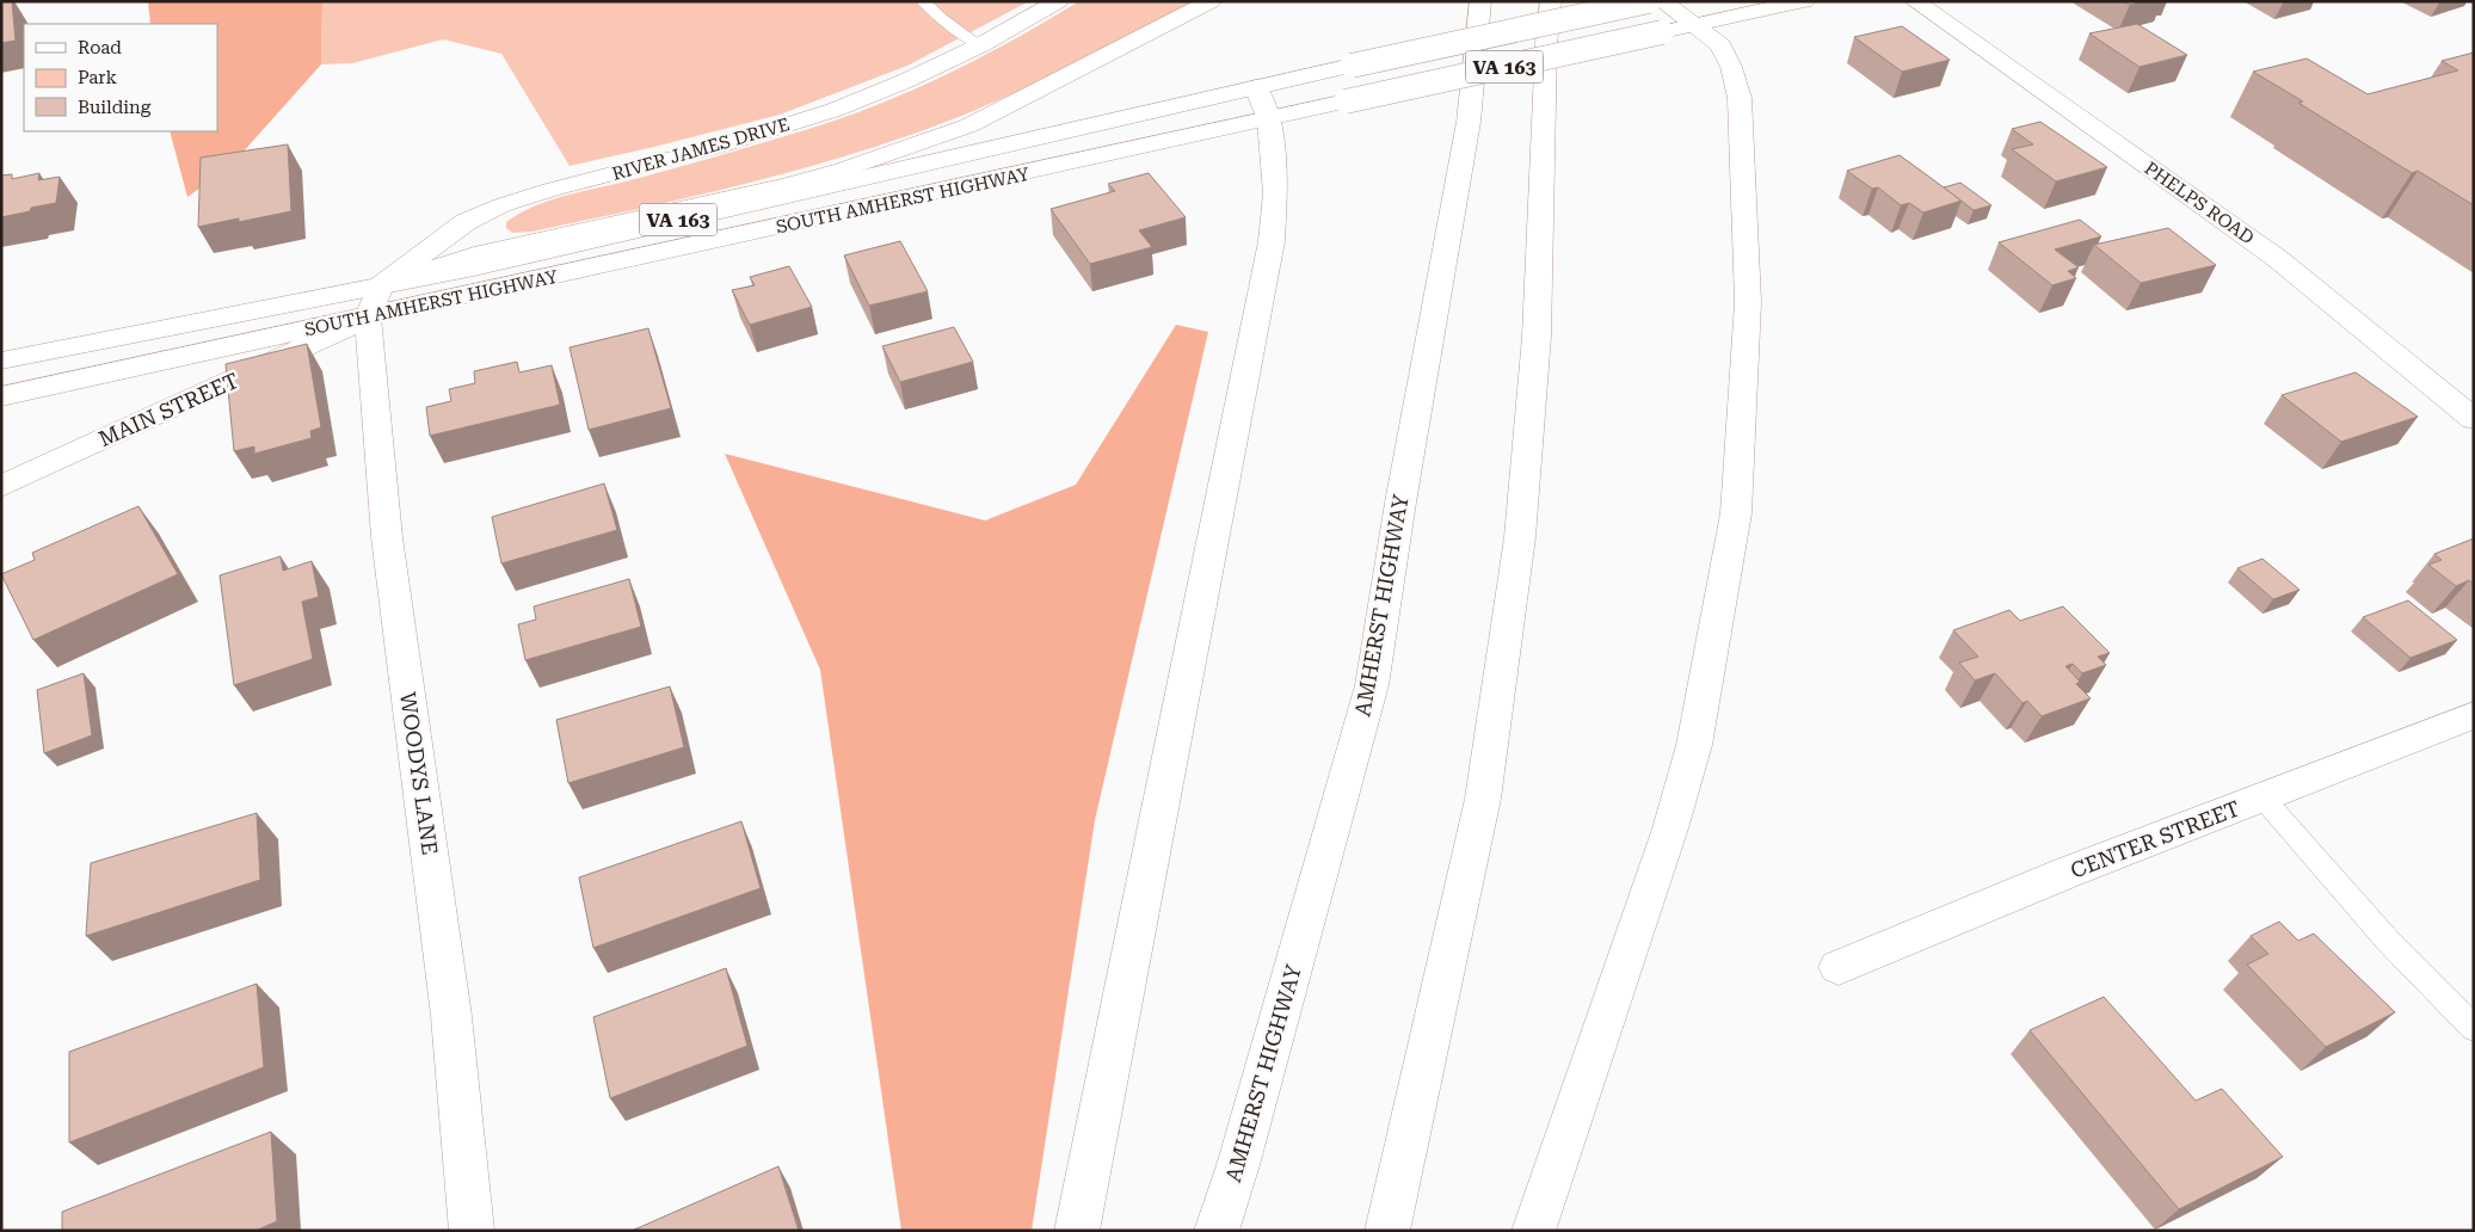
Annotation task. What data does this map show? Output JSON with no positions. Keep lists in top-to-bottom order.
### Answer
{
  "streets": {
    "main road": [
      "VA 163",
      "RIVER JAMES DRIVE",
      "SOUTH AMHERST HIGHWAY",
      "PHELPS ROAD",
      "MAIN STREET",
      "AMHERST HIGHWAY",
      "WOODYS LANE",
      "CENTER STREET"
    ]
  },
  "crossings": [
    ["RIVER JAMES DRIVE", "SOUTH AMHERST HIGHWAY"],
    ["RIVER JAMES DRIVE", "MAIN STREET"],
    ["RIVER JAMES DRIVE", "WOODYS LANE"],
    ["SOUTH AMHERST HIGHWAY", "MAIN STREET"],
    ["SOUTH AMHERST HIGHWAY", "WOODYS LANE"],
    ["MAIN STREET", "WOODYS LANE"]
  ],
  "legend": ["Road", "Park", "Building"]
}
